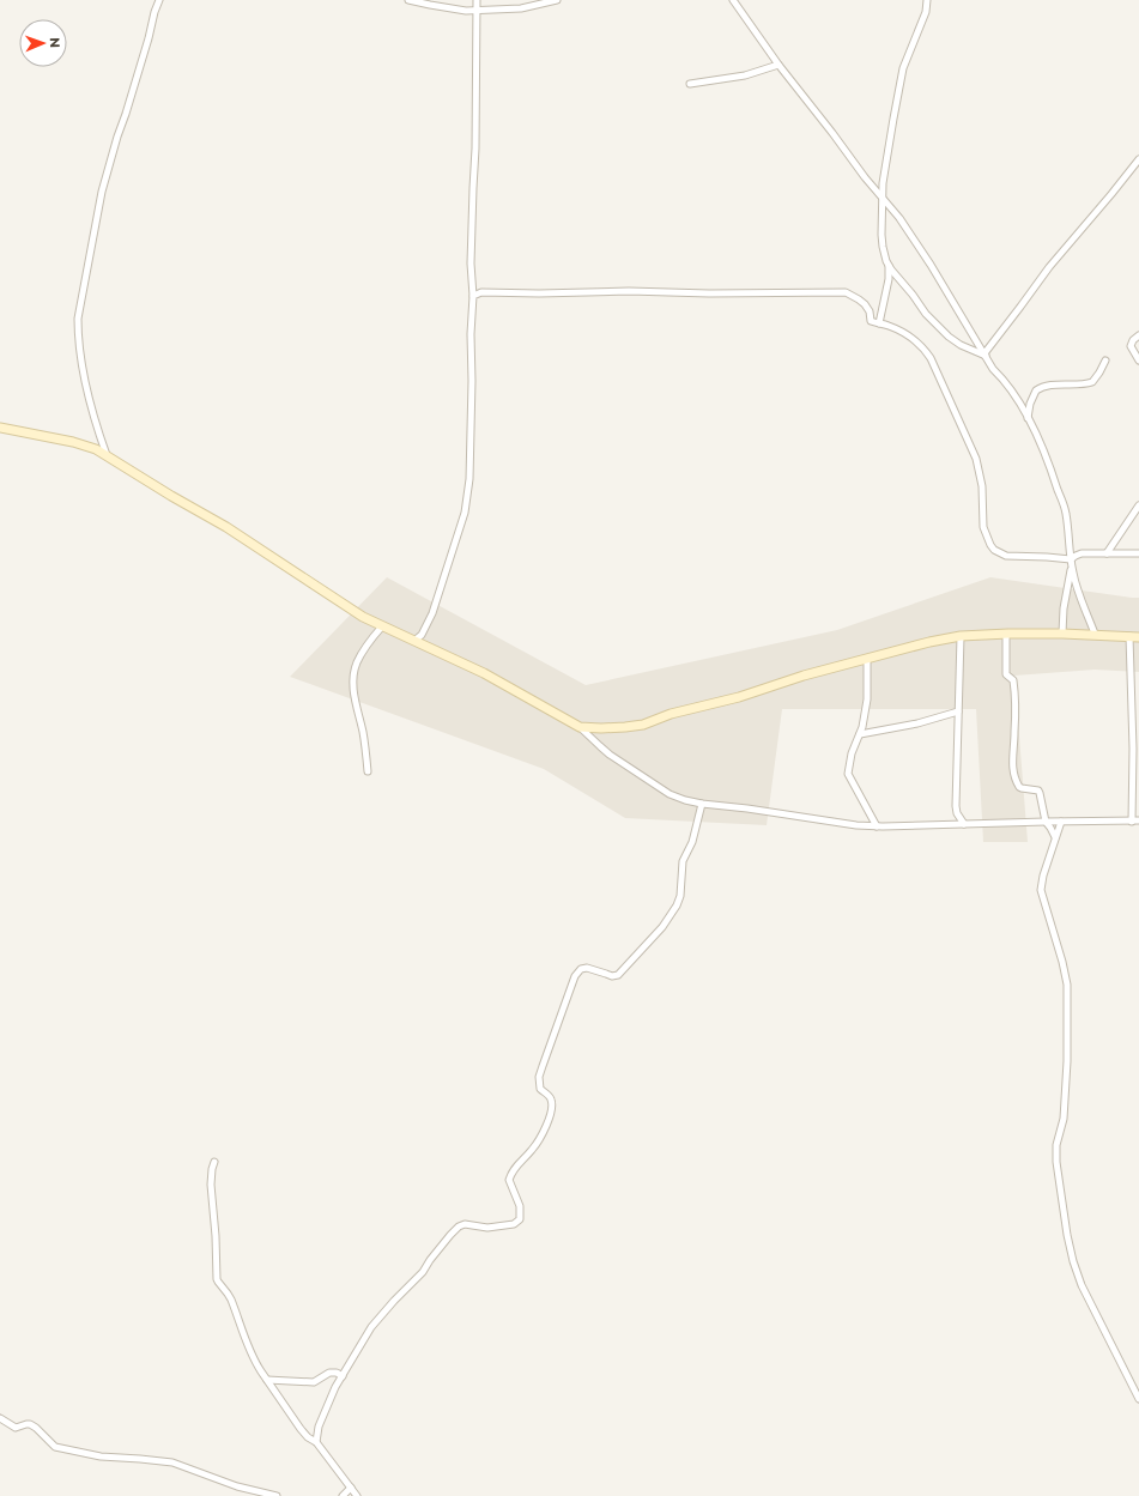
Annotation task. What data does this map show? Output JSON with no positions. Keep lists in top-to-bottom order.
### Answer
{
  "north": "right"
}
